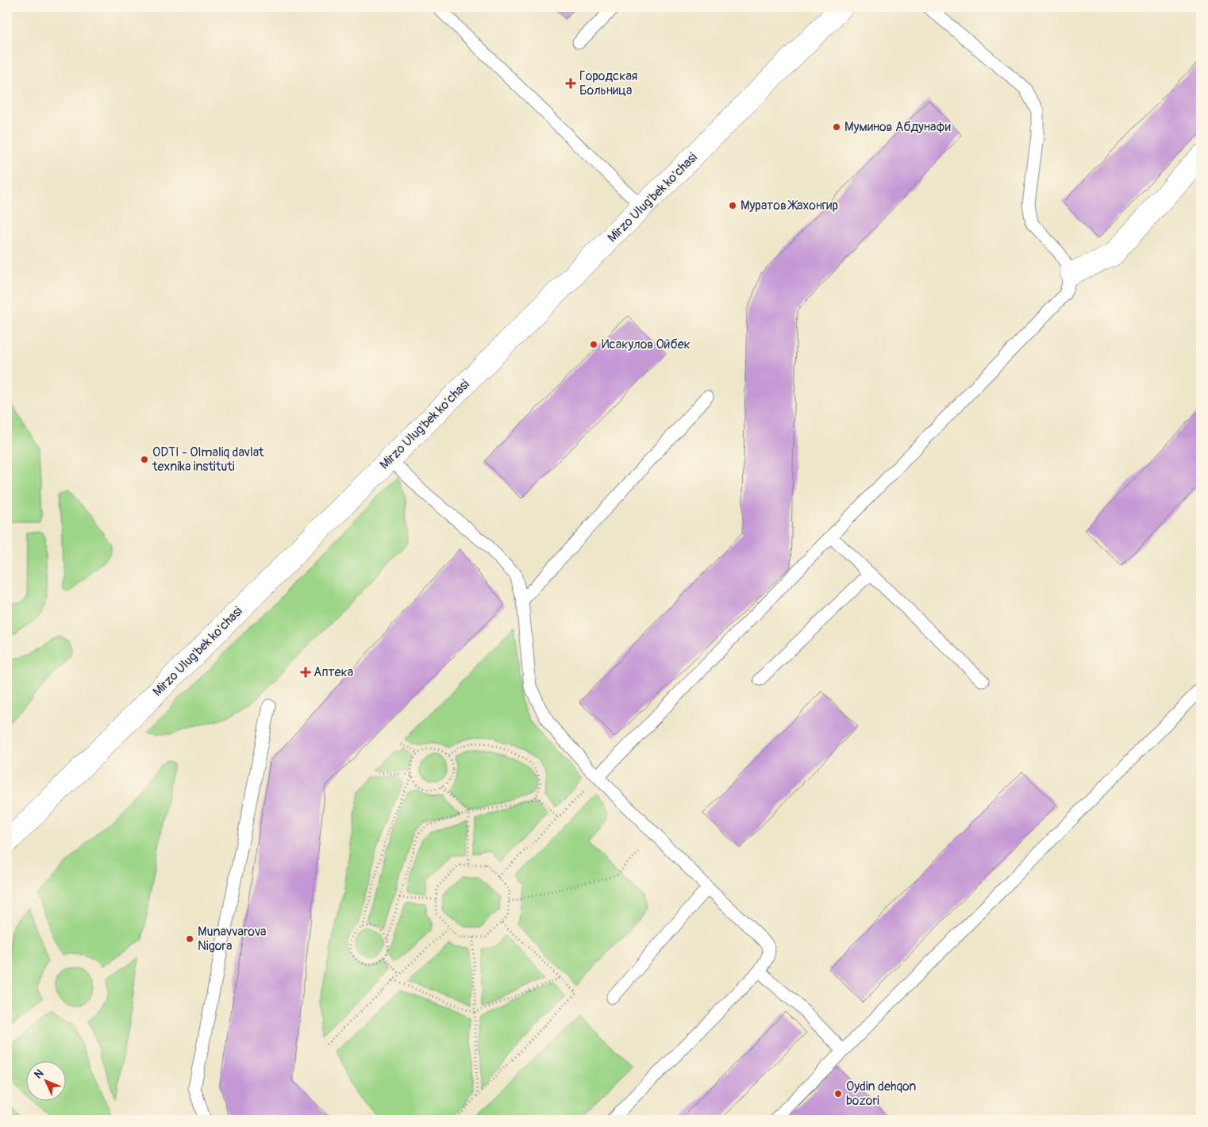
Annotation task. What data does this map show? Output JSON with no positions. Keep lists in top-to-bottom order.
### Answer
{
  "streets": {
    "main road": ["Mirzo Ulug'bek ko'chasi"]
  },
  "places": {
    "health": ["Городская Больница", "Аптека"],
    "other": [
      "Муминов Абдунафи",
      "Муратов Жахонгир",
      "Исакулов Ойбек",
      "ODTI - Olmaliq davlat texnika instituti",
      "Munavvarova Nigora",
      "Oydin dehqon bozori"
    ]
  },
  "north": "top left"
}
